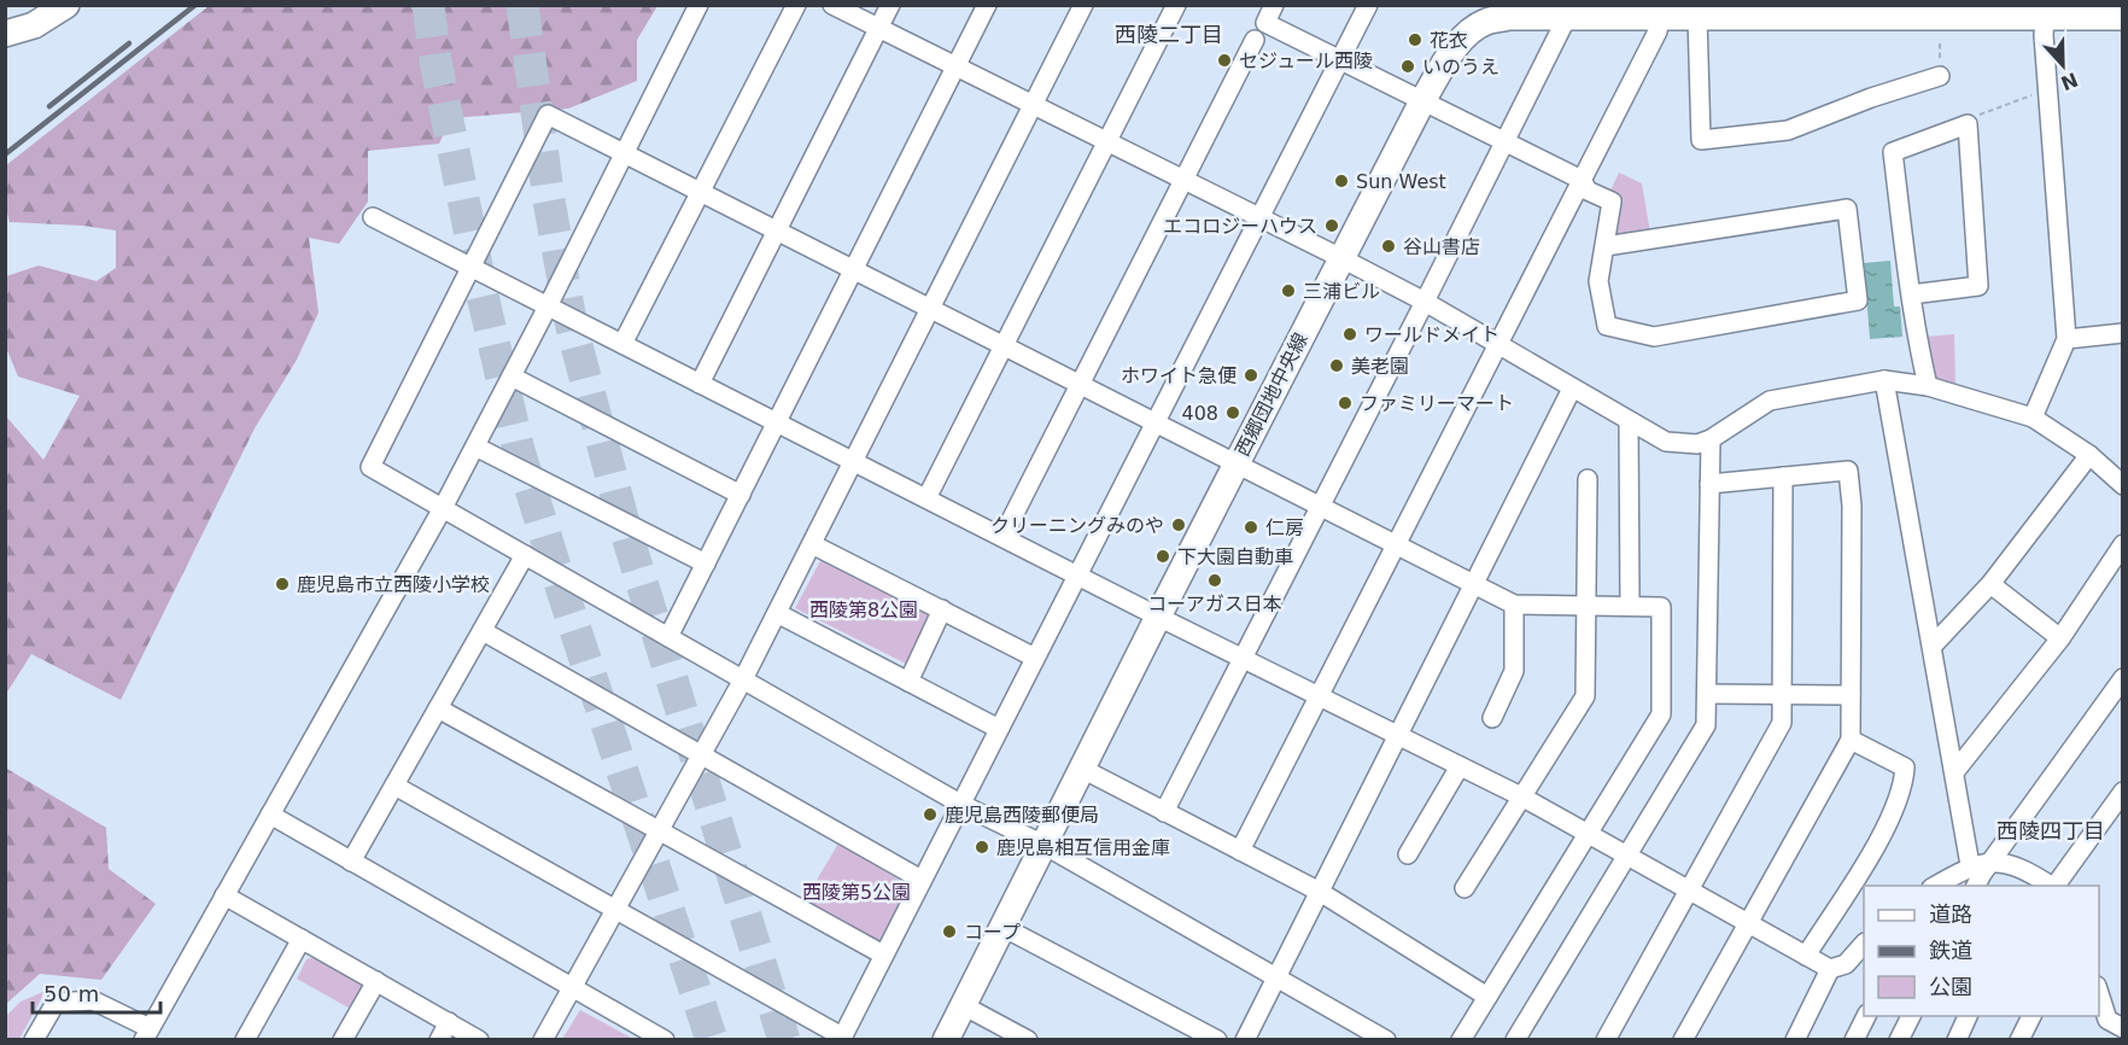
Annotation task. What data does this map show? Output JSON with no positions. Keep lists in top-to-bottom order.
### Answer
{
  "streets": {
    "street": ["西郷団地中央線"]
  },
  "districts": ["西陵二丁目", "西陵四丁目"],
  "parks": ["西陵第8公園", "西陵第5公園"],
  "places": [
    "花衣",
    "セジュール西陵",
    "いのうえ",
    "Sun West",
    "エコロジーハウス",
    "谷山書店",
    "三浦ビル",
    "ワールドメイト",
    "美老園",
    "ホワイト急便",
    "ファミリーマート",
    "408",
    "クリーニングみのや",
    "仁房",
    "下大園自動車",
    "コーアガス日本",
    "鹿児島市立西陵小学校",
    "鹿児島西陵郵便局",
    "鹿児島相互信用金庫",
    "コープ"
  ],
  "legend": ["道路", "鉄道", "公園"],
  "scale_bar": "50 m",
  "north": "bottom"
}
